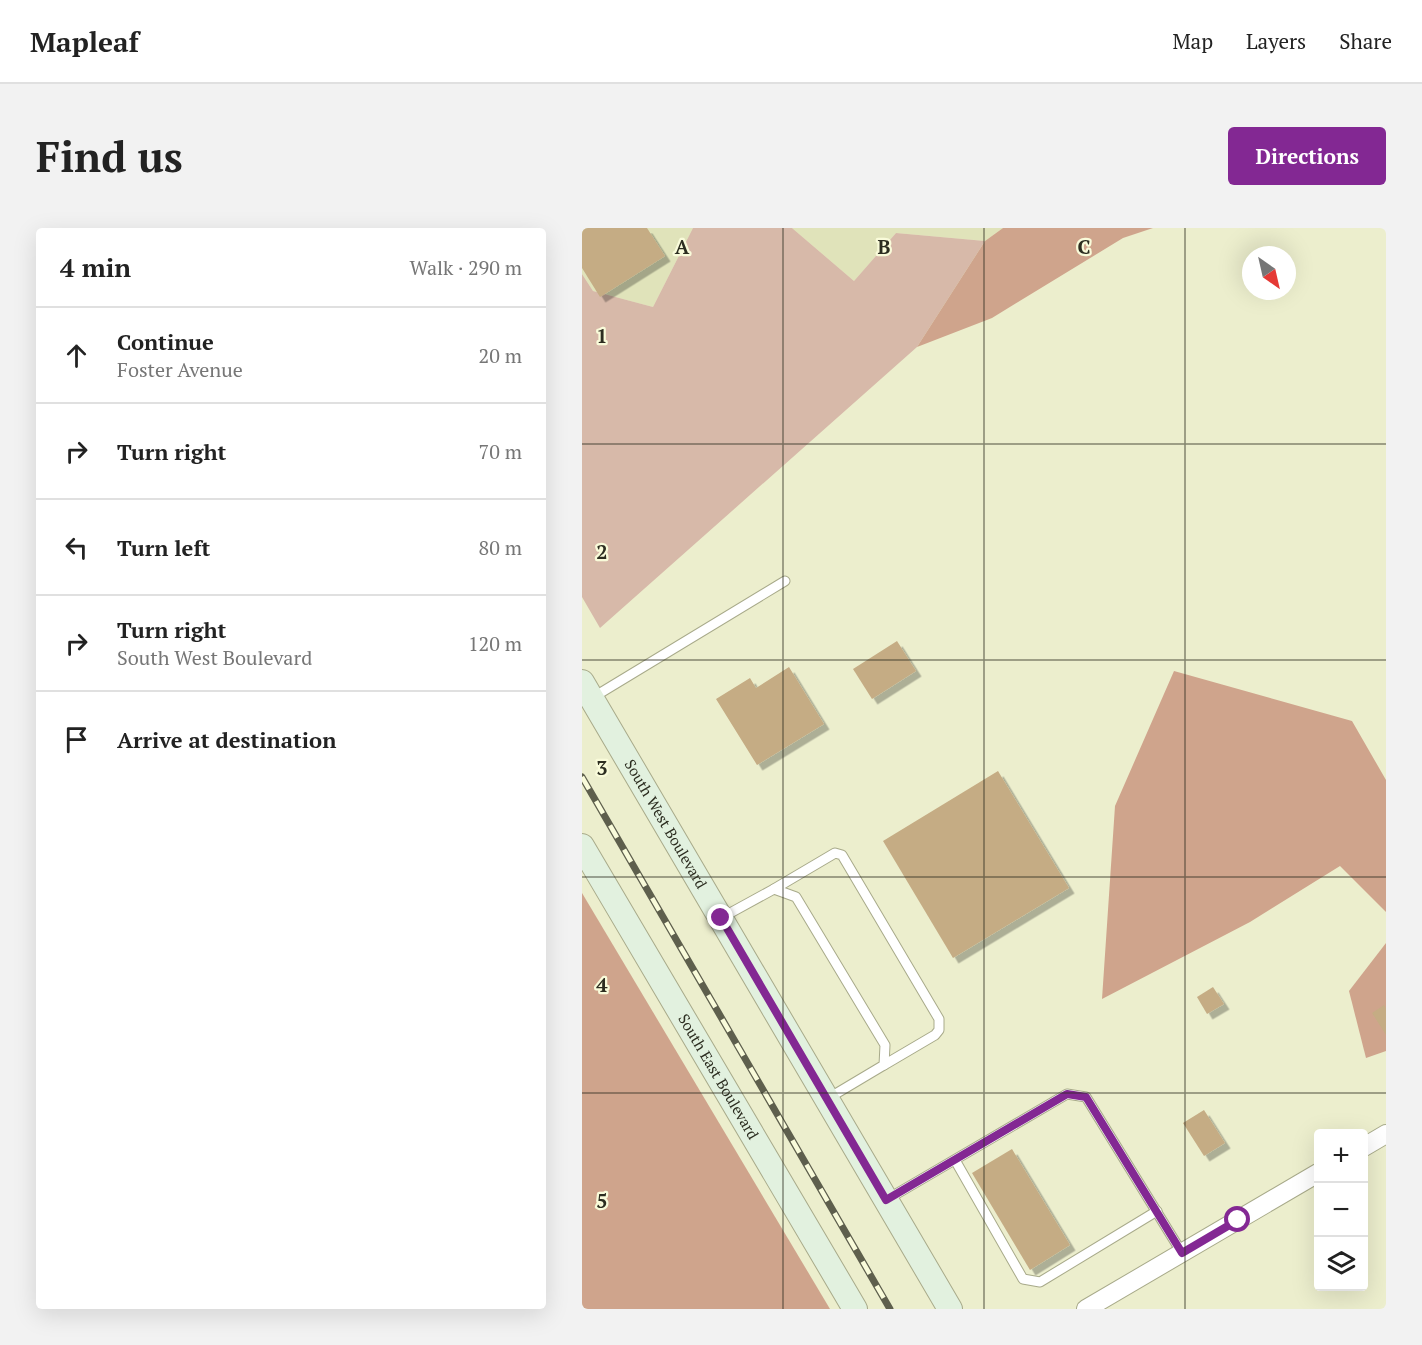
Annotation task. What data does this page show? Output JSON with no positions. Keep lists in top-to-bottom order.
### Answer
{
  "streets": {
    "main road": ["South West Boulevard", "South East Boulevard"]
  },
  "north": "bottom right",
  "page": {
    "header": "Mapleaf",
    "nav": ["Map", "Layers", "Share"],
    "buttons": "Directions",
    "title": "Find us",
    "heading": ["4 min", "Walk · 290 m"],
    "list": [
      ["Continue", "Foster Avenue", "20 m"],
      ["Turn right", "70 m"],
      ["Turn left", "80 m"],
      ["Turn right", "South West Boulevard", "120 m"],
      "Arrive at destination"
    ],
    "map_buttons": ["+", "−"]
  },
  "grid": {
    "columns": ["A", "B", "C"],
    "rows": [
      "1",
      "2",
      "3",
      "4",
      "5"
    ]
  }
}
